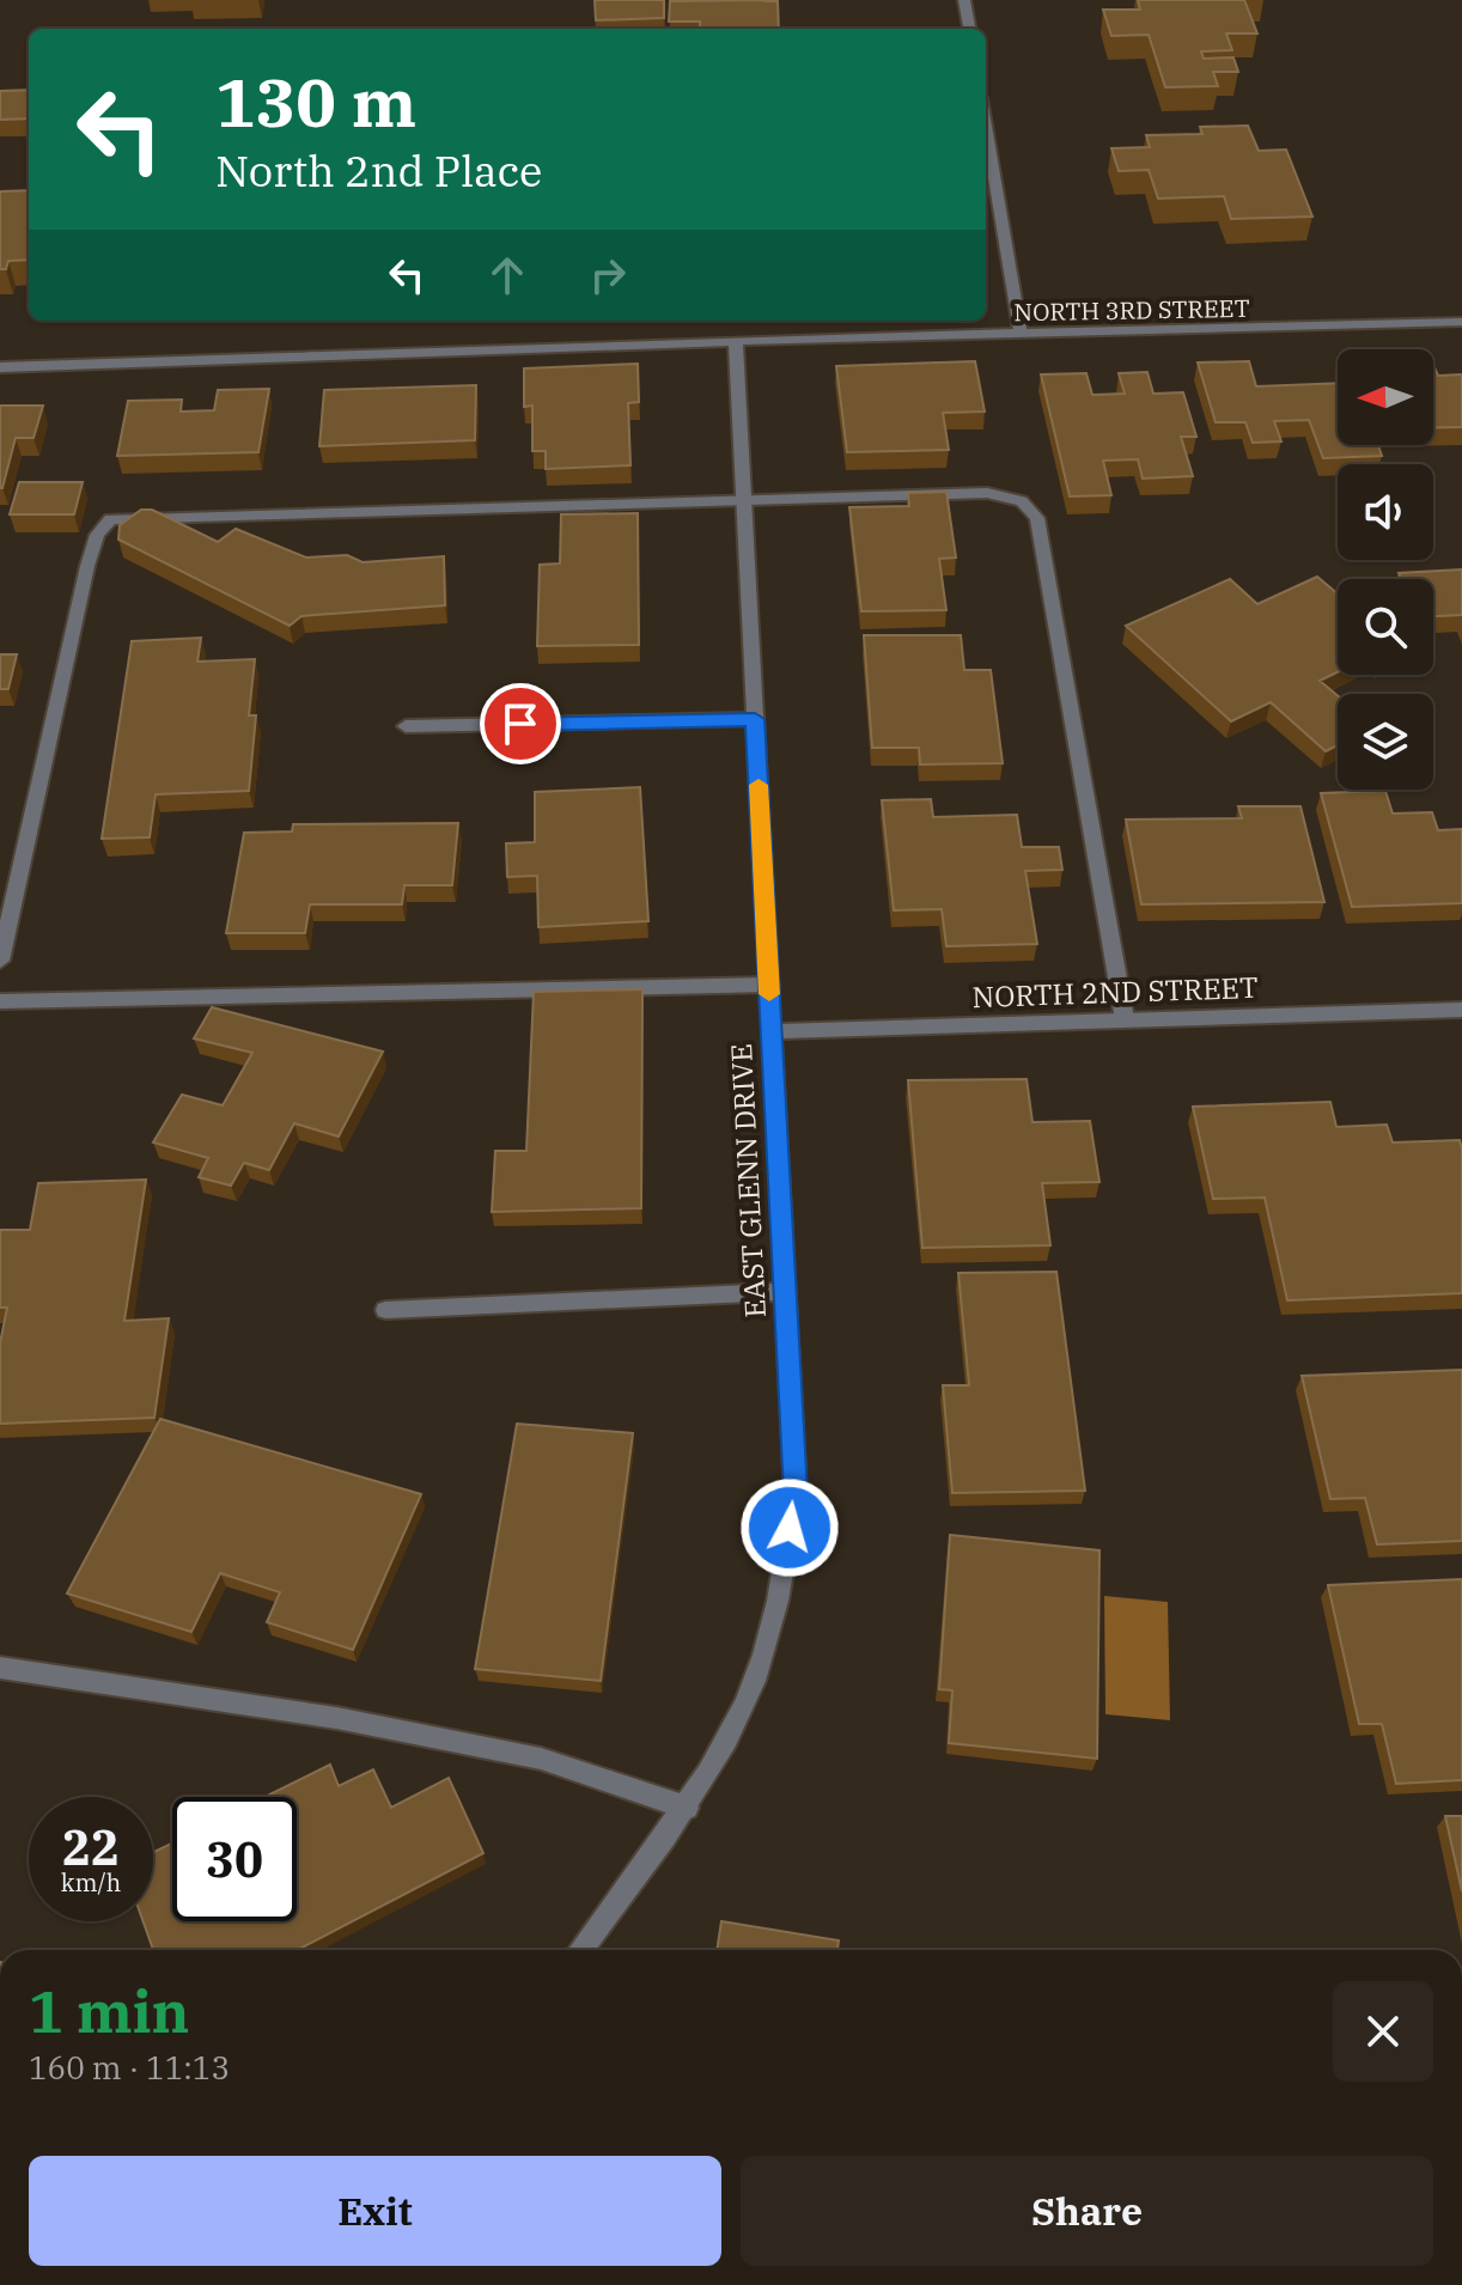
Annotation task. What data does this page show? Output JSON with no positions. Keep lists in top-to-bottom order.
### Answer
{
  "streets": {
    "street": ["NORTH 3RD STREET", "NORTH 2ND STREET", "EAST GLENN DRIVE"]
  },
  "crossings": [
    ["NORTH 3RD STREET", "EAST GLENN DRIVE"],
    ["NORTH 2ND STREET", "EAST GLENN DRIVE"]
  ],
  "north": "left",
  "page": {
    "turn": ["130 m", "North 2nd Place"],
    "speed": "22 km/h",
    "limit": "30",
    "heading": ["1 min", "160 m · 11:13"],
    "buttons": ["Exit", "Share"]
  }
}
